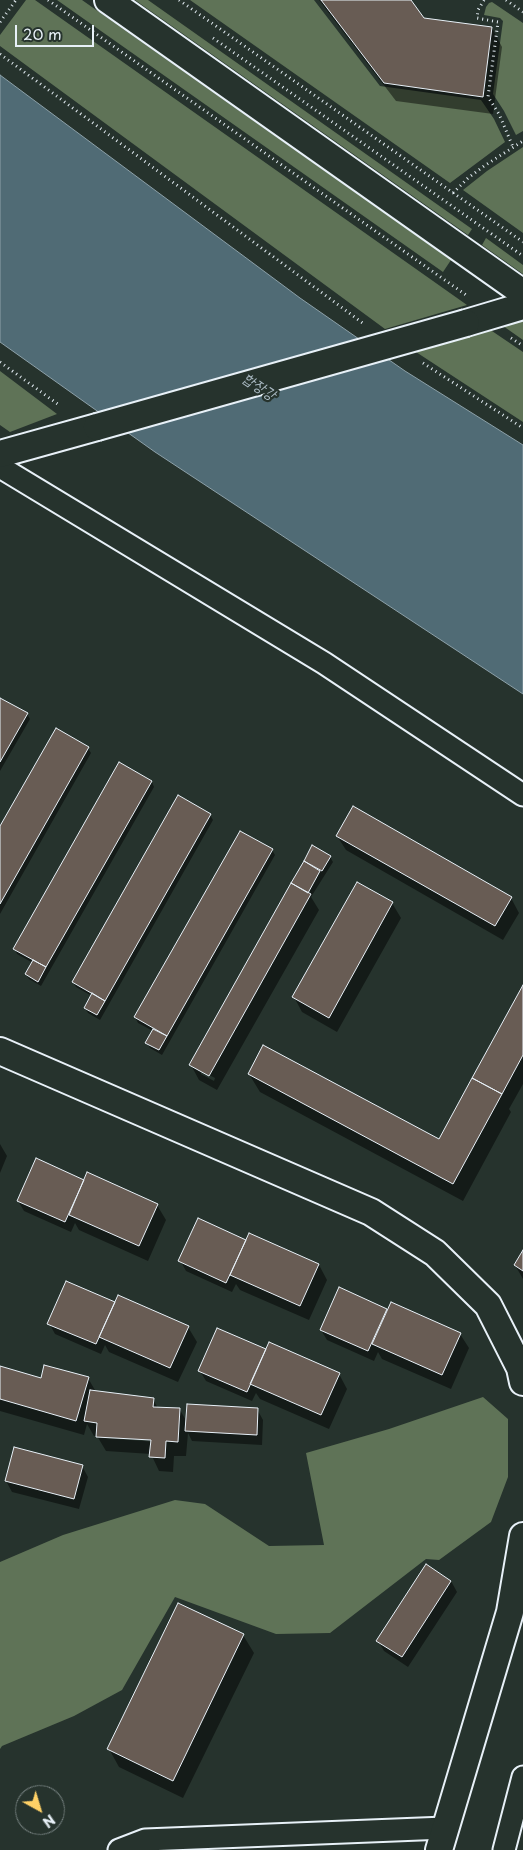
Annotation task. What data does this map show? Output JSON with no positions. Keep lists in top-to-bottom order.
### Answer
{
  "water": ["합장강"],
  "scale_bar": "20 m",
  "north": "bottom right"
}
